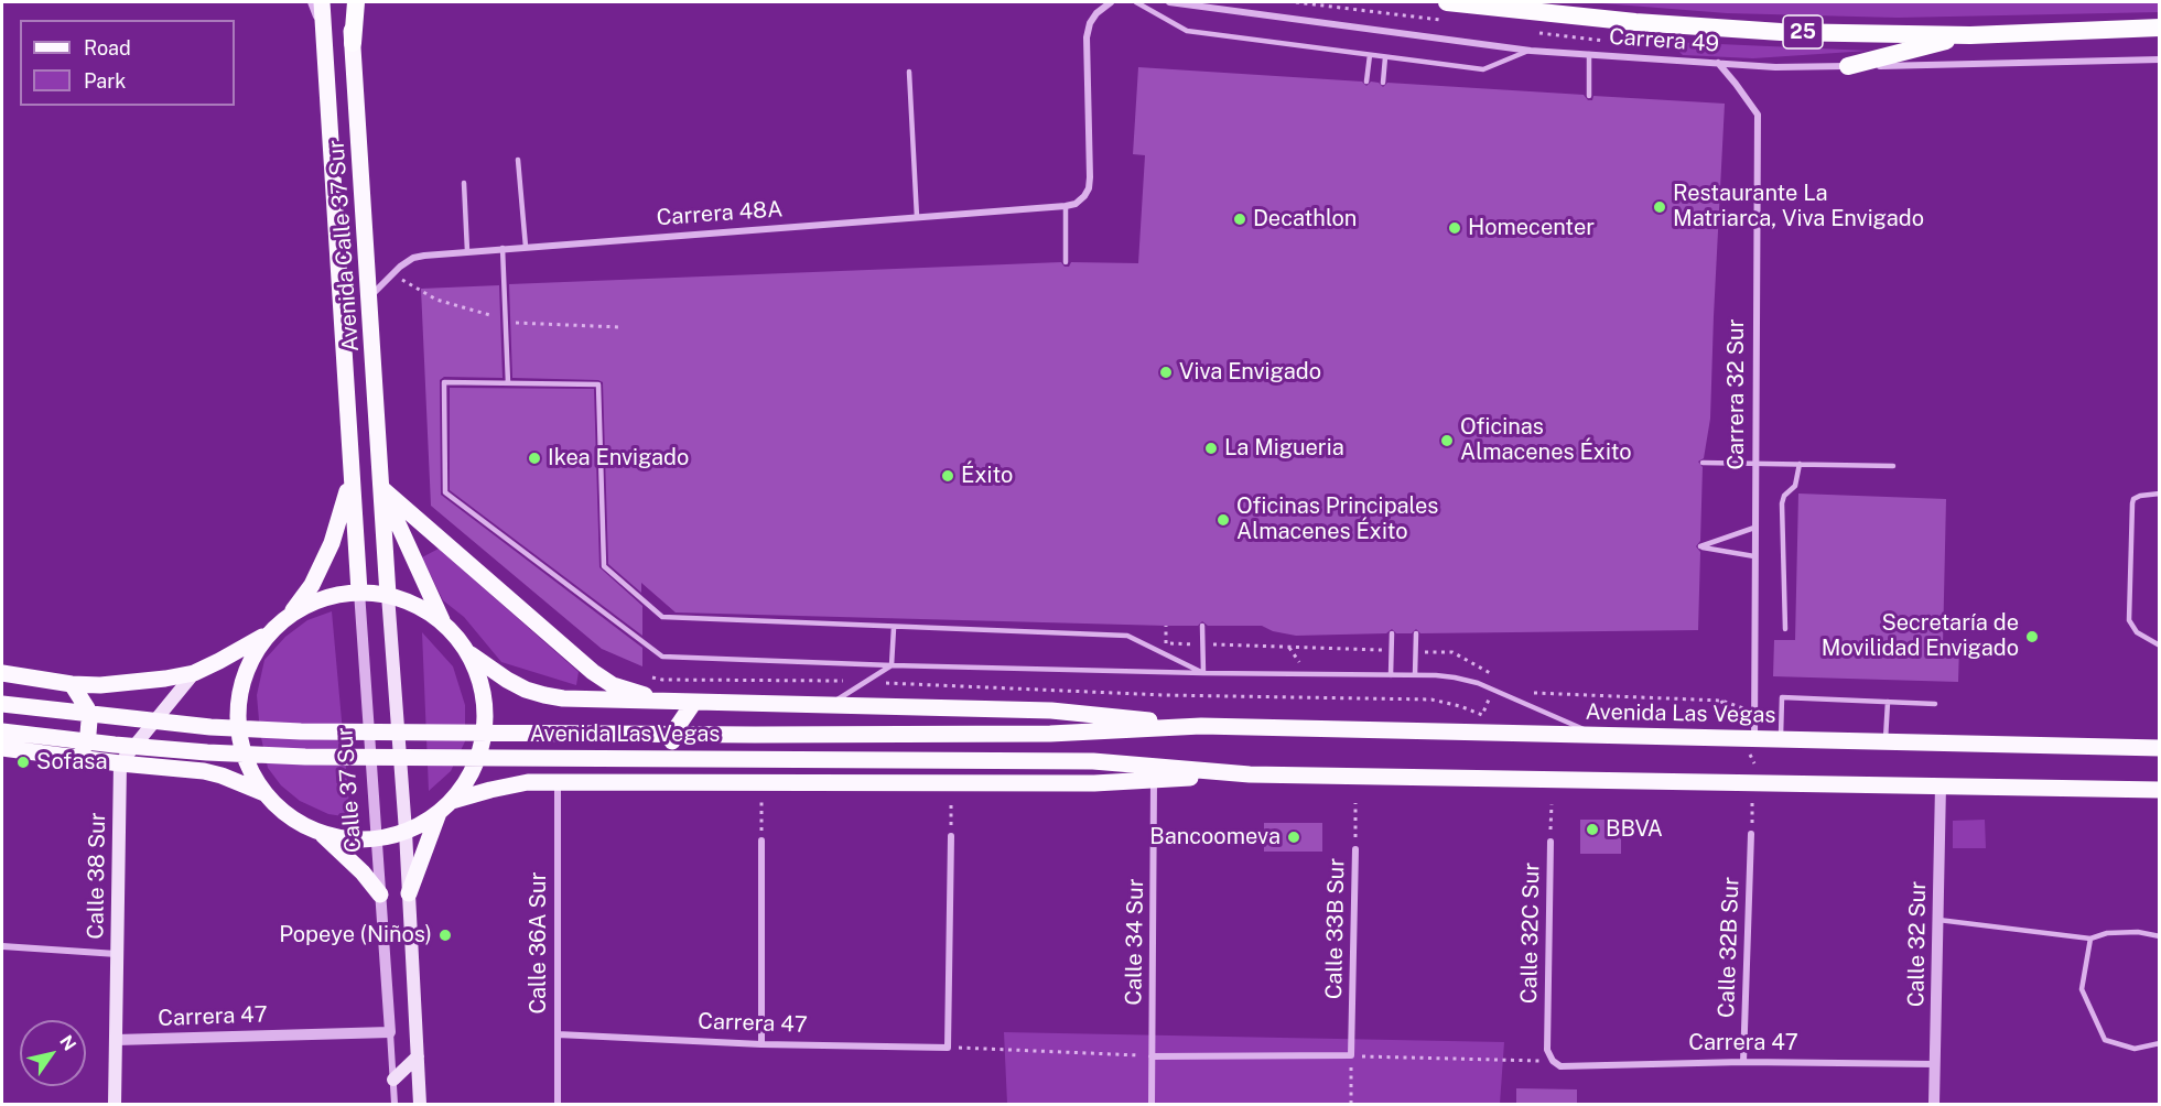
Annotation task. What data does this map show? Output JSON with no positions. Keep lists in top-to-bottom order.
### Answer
{
  "streets": {
    "highway": ["25"],
    "main road": [
      "Avenida Calle 37 Sur",
      "Avenida Las Vegas",
      "Calle 37 Sur",
      "Calle 38 Sur"
    ],
    "street": [
      "Carrera 49",
      "Carrera 48A",
      "Carrera 32 Sur",
      "Calle 33B Sur",
      "Calle 32C Sur",
      "Calle 34 Sur",
      "Calle 36A Sur",
      "Calle 32 Sur",
      "Calle 32B Sur",
      "Carrera 47"
    ]
  },
  "crossings": [
    ["Carrera 49", "Carrera 32 Sur"],
    ["Carrera 48A", "Avenida Calle 37 Sur"],
    ["Avenida Calle 37 Sur", "Calle 37 Sur"],
    ["Carrera 32 Sur", "Avenida Las Vegas"],
    ["Avenida Las Vegas", "Calle 38 Sur"],
    ["Avenida Las Vegas", "Calle 34 Sur"],
    ["Avenida Las Vegas", "Calle 36A Sur"],
    ["Avenida Las Vegas", "Calle 32 Sur"],
    ["Calle 37 Sur", "Carrera 47"],
    ["Calle 38 Sur", "Carrera 47"],
    ["Calle 32C Sur", "Carrera 47"],
    ["Calle 36A Sur", "Carrera 47"],
    ["Calle 32 Sur", "Carrera 47"],
    ["Calle 32B Sur", "Carrera 47"]
  ],
  "places": [
    "Restaurante La Matriarca, Viva Envigado",
    "Decathlon",
    "Homecenter",
    "Viva Envigado",
    "Oficinas Almacenes Éxito",
    "La Migueria",
    "Ikea Envigado",
    "Éxito",
    "Oficinas Principales Almacenes Éxito",
    "Secretaría de Movilidad Envigado",
    "Sofasa",
    "BBVA",
    "Bancoomeva",
    "Popeye (Niños)"
  ],
  "legend": ["Road", "Park"],
  "north": "top right"
}
